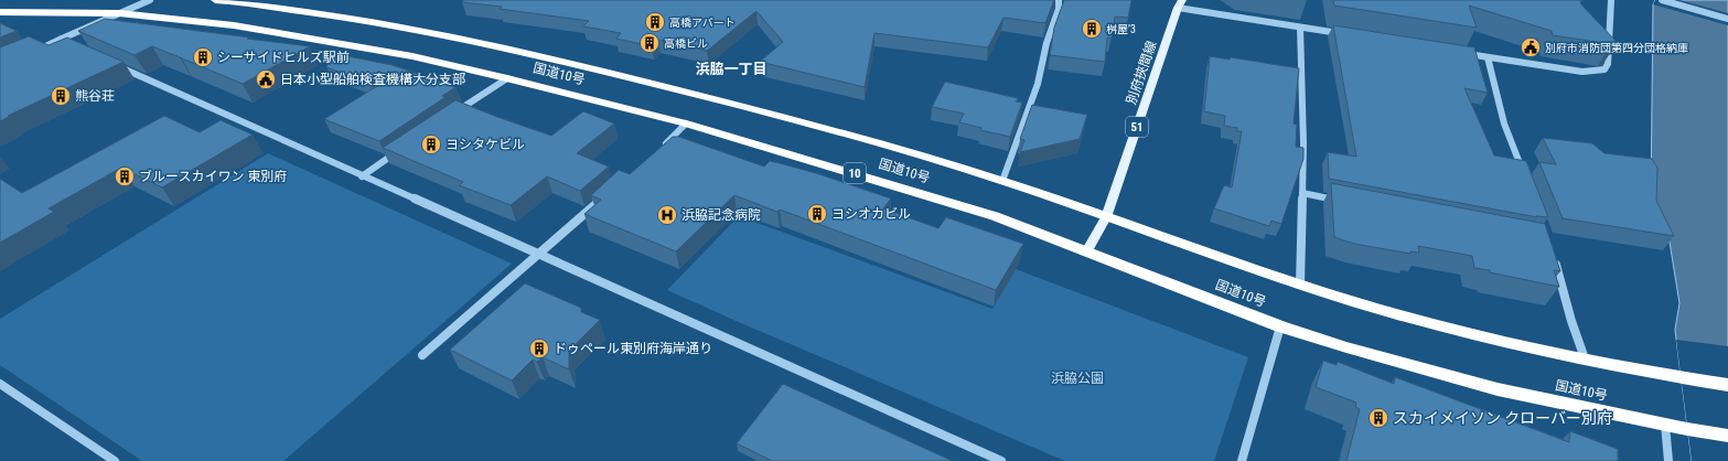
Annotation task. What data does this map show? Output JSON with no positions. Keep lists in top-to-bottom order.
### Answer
{
  "streets": {
    "highway": ["国道10号", "10"],
    "main road": ["別府挾間線", "51"]
  },
  "crossings": [
    ["別府挾間線", "国道10号"]
  ],
  "districts": ["浜脇一丁目"],
  "parks": ["浜脇公園"],
  "places": {
    "building": [
      "高橋アパート",
      "桝屋’3",
      "高橋ビル",
      "シーサイドヒルズ駅前",
      "熊谷荘",
      "ヨシタケビル",
      "ブルースカイワン 東別府",
      "ヨシオカビル",
      "ドゥペール東別府海岸通り",
      "スカイメイソン クローバー別府"
    ],
    "public building": ["別府市消防団第四分団格納庫", "日本小型船舶検査機構大分支部"],
    "hospital": ["浜脇記念病院"]
  }
}
